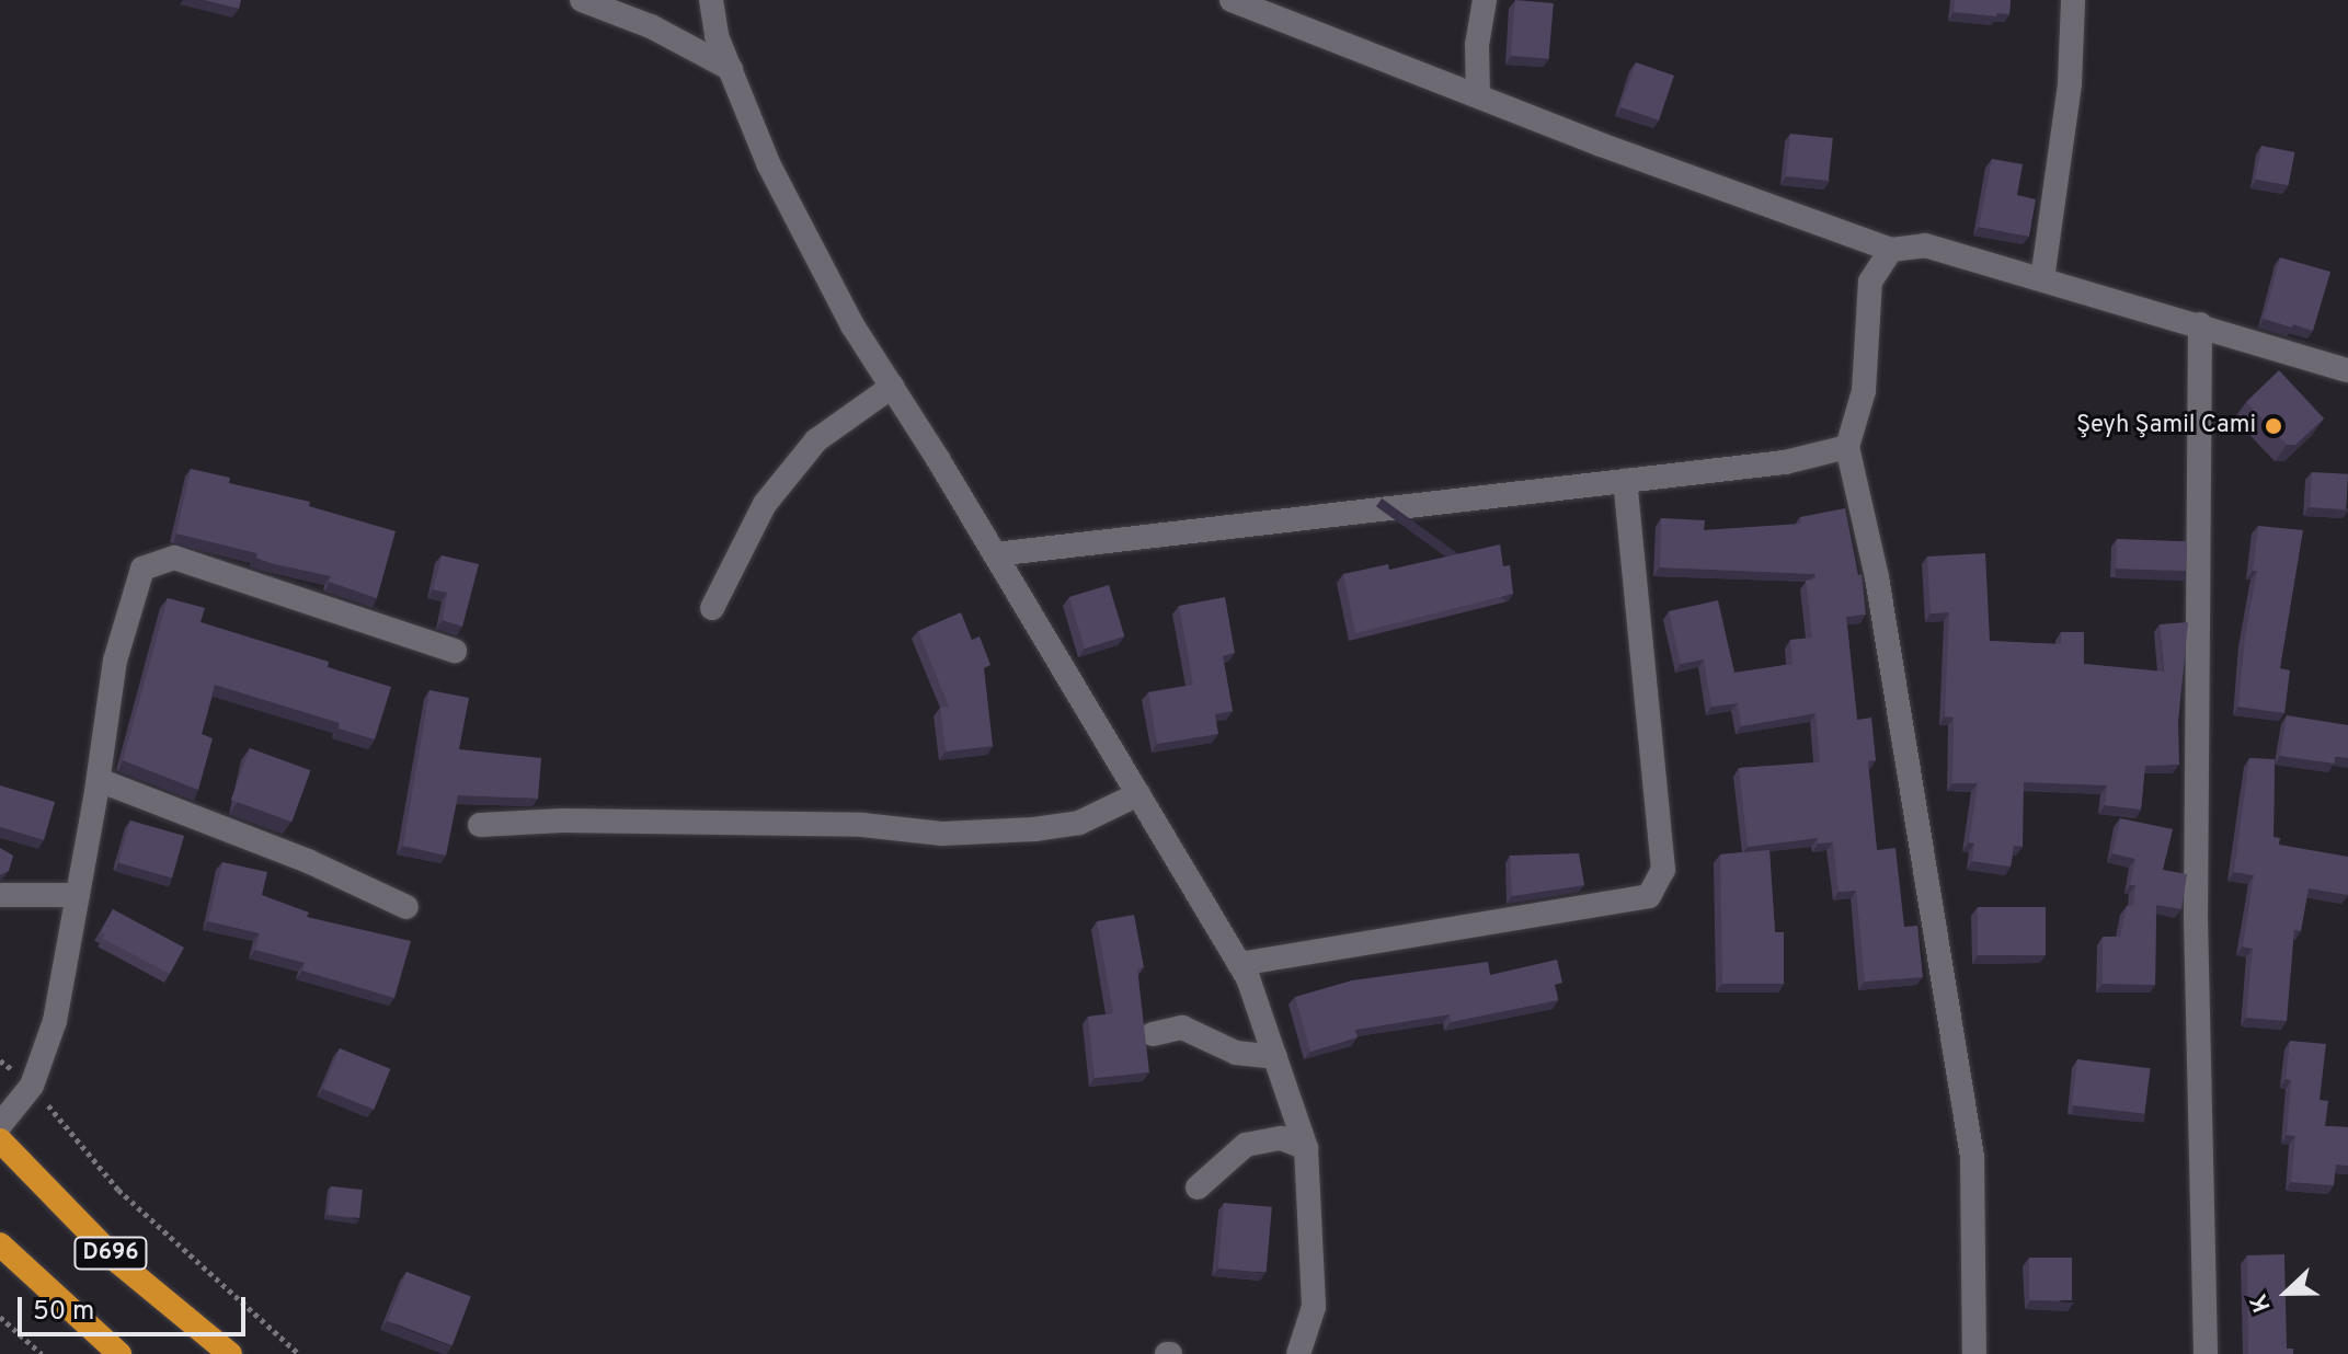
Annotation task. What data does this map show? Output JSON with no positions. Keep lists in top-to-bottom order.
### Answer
{
  "streets": {
    "highway": ["D696"]
  },
  "places": ["Şeyh Şamil Cami"],
  "scale_bar": "50 m",
  "north": "left"
}
